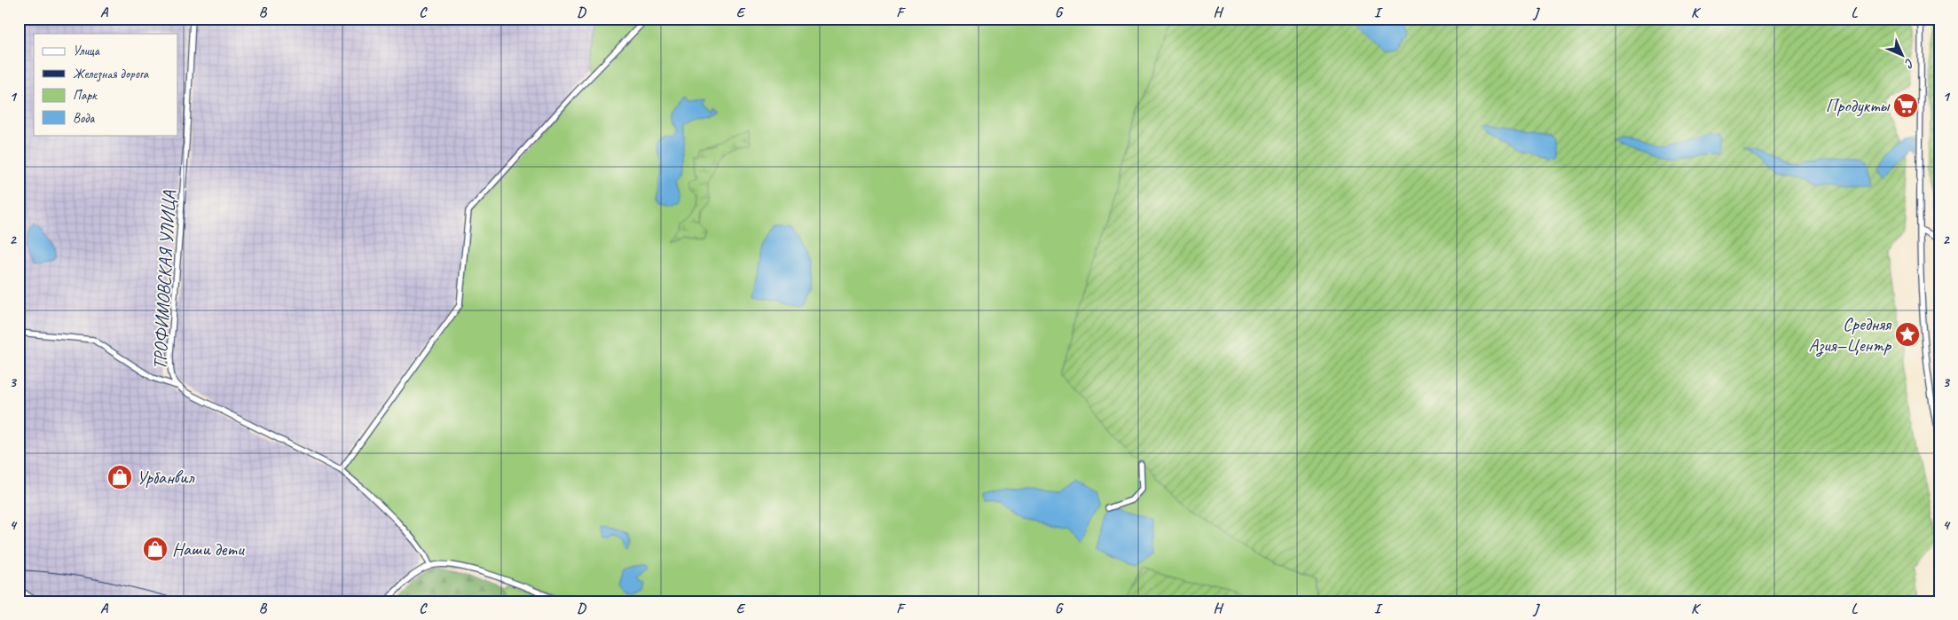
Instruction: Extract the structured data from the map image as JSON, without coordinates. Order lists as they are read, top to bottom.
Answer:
{
  "streets": {
    "street": ["ТРОФИМОВСКАЯ УЛИЦА"]
  },
  "places": {
    "supermarket": ["Продукты"],
    "place": ["Средняя Азия—Центр"],
    "shop": ["Урбанвил", "Наши дети"]
  },
  "legend": [
    "Улица",
    "Железная дорога",
    "Парк",
    "Вода"
  ],
  "north": "bottom right",
  "grid": {
    "columns": [
      "A",
      "B",
      "C",
      "D",
      "E",
      "F",
      "G",
      "H",
      "I",
      "J",
      "K",
      "L"
    ],
    "rows": [
      "1",
      "2",
      "3",
      "4"
    ]
  }
}
